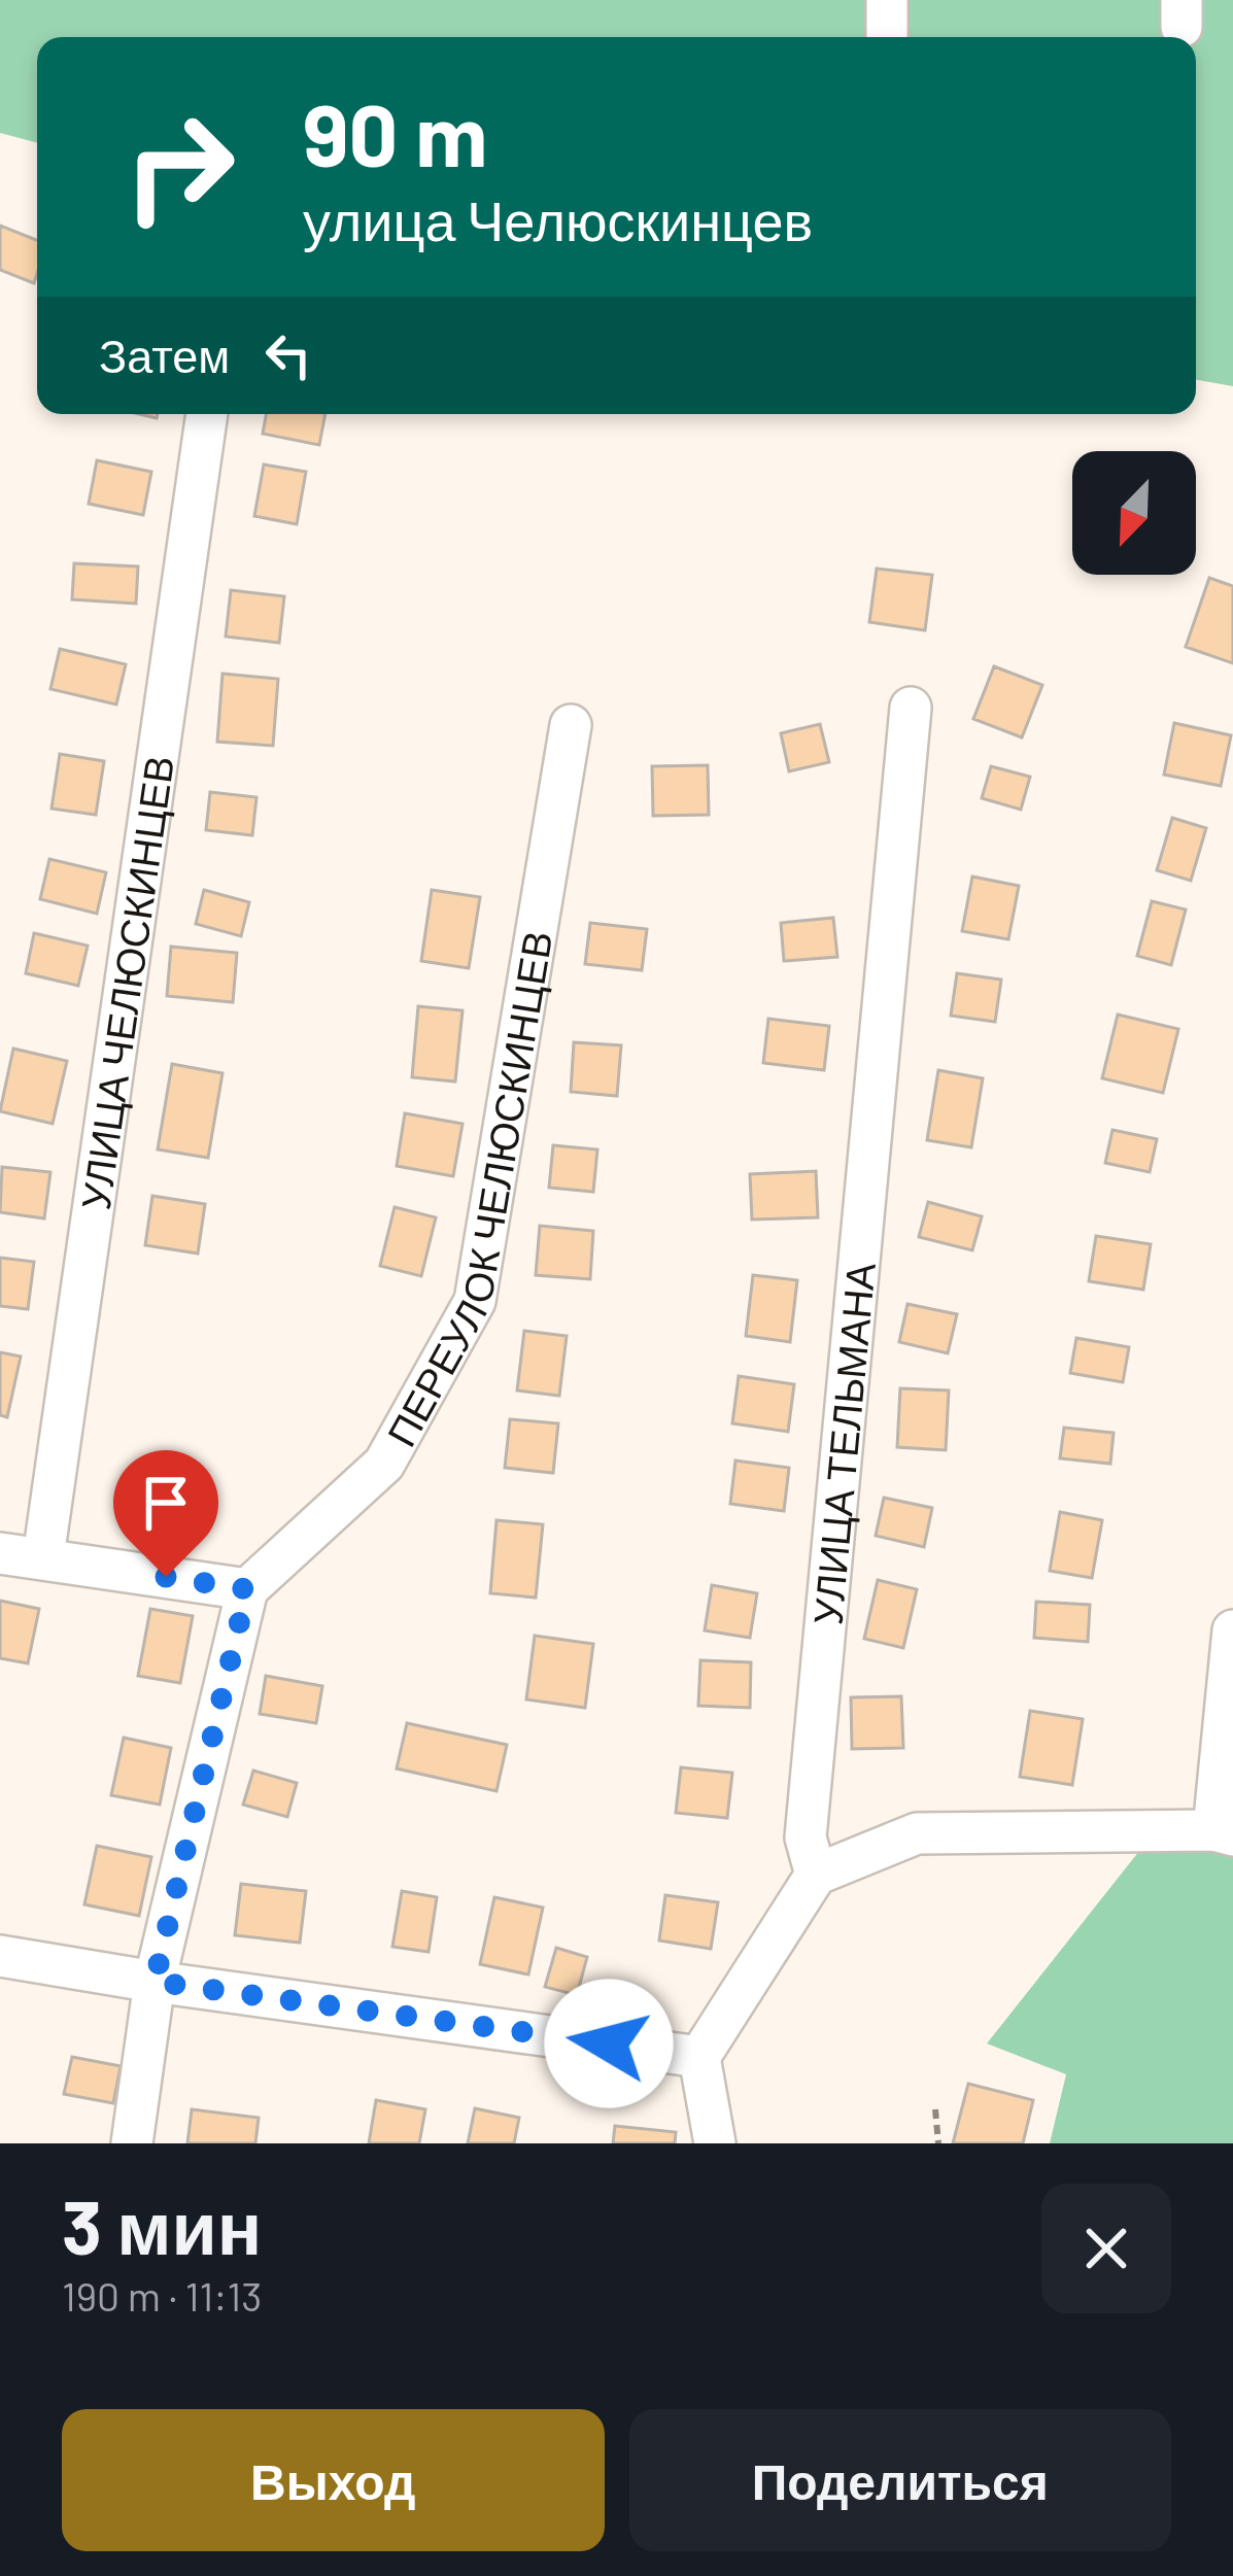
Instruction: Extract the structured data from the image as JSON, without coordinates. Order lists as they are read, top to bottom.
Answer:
{
  "streets": {
    "street": ["УЛИЦА ЧЕЛЮСКИНЦЕВ", "ПЕРЕУЛОК ЧЕЛЮСКИНЦЕВ", "УЛИЦА ТЕЛЬМАНА"]
  },
  "north": "bottom left",
  "page": {
    "turn": ["90 m", "улица Челюскинцев"],
    "then": "Затем",
    "heading": ["3 мин", "190 m · 11:13"],
    "buttons": ["Выход", "Поделиться"]
  }
}
